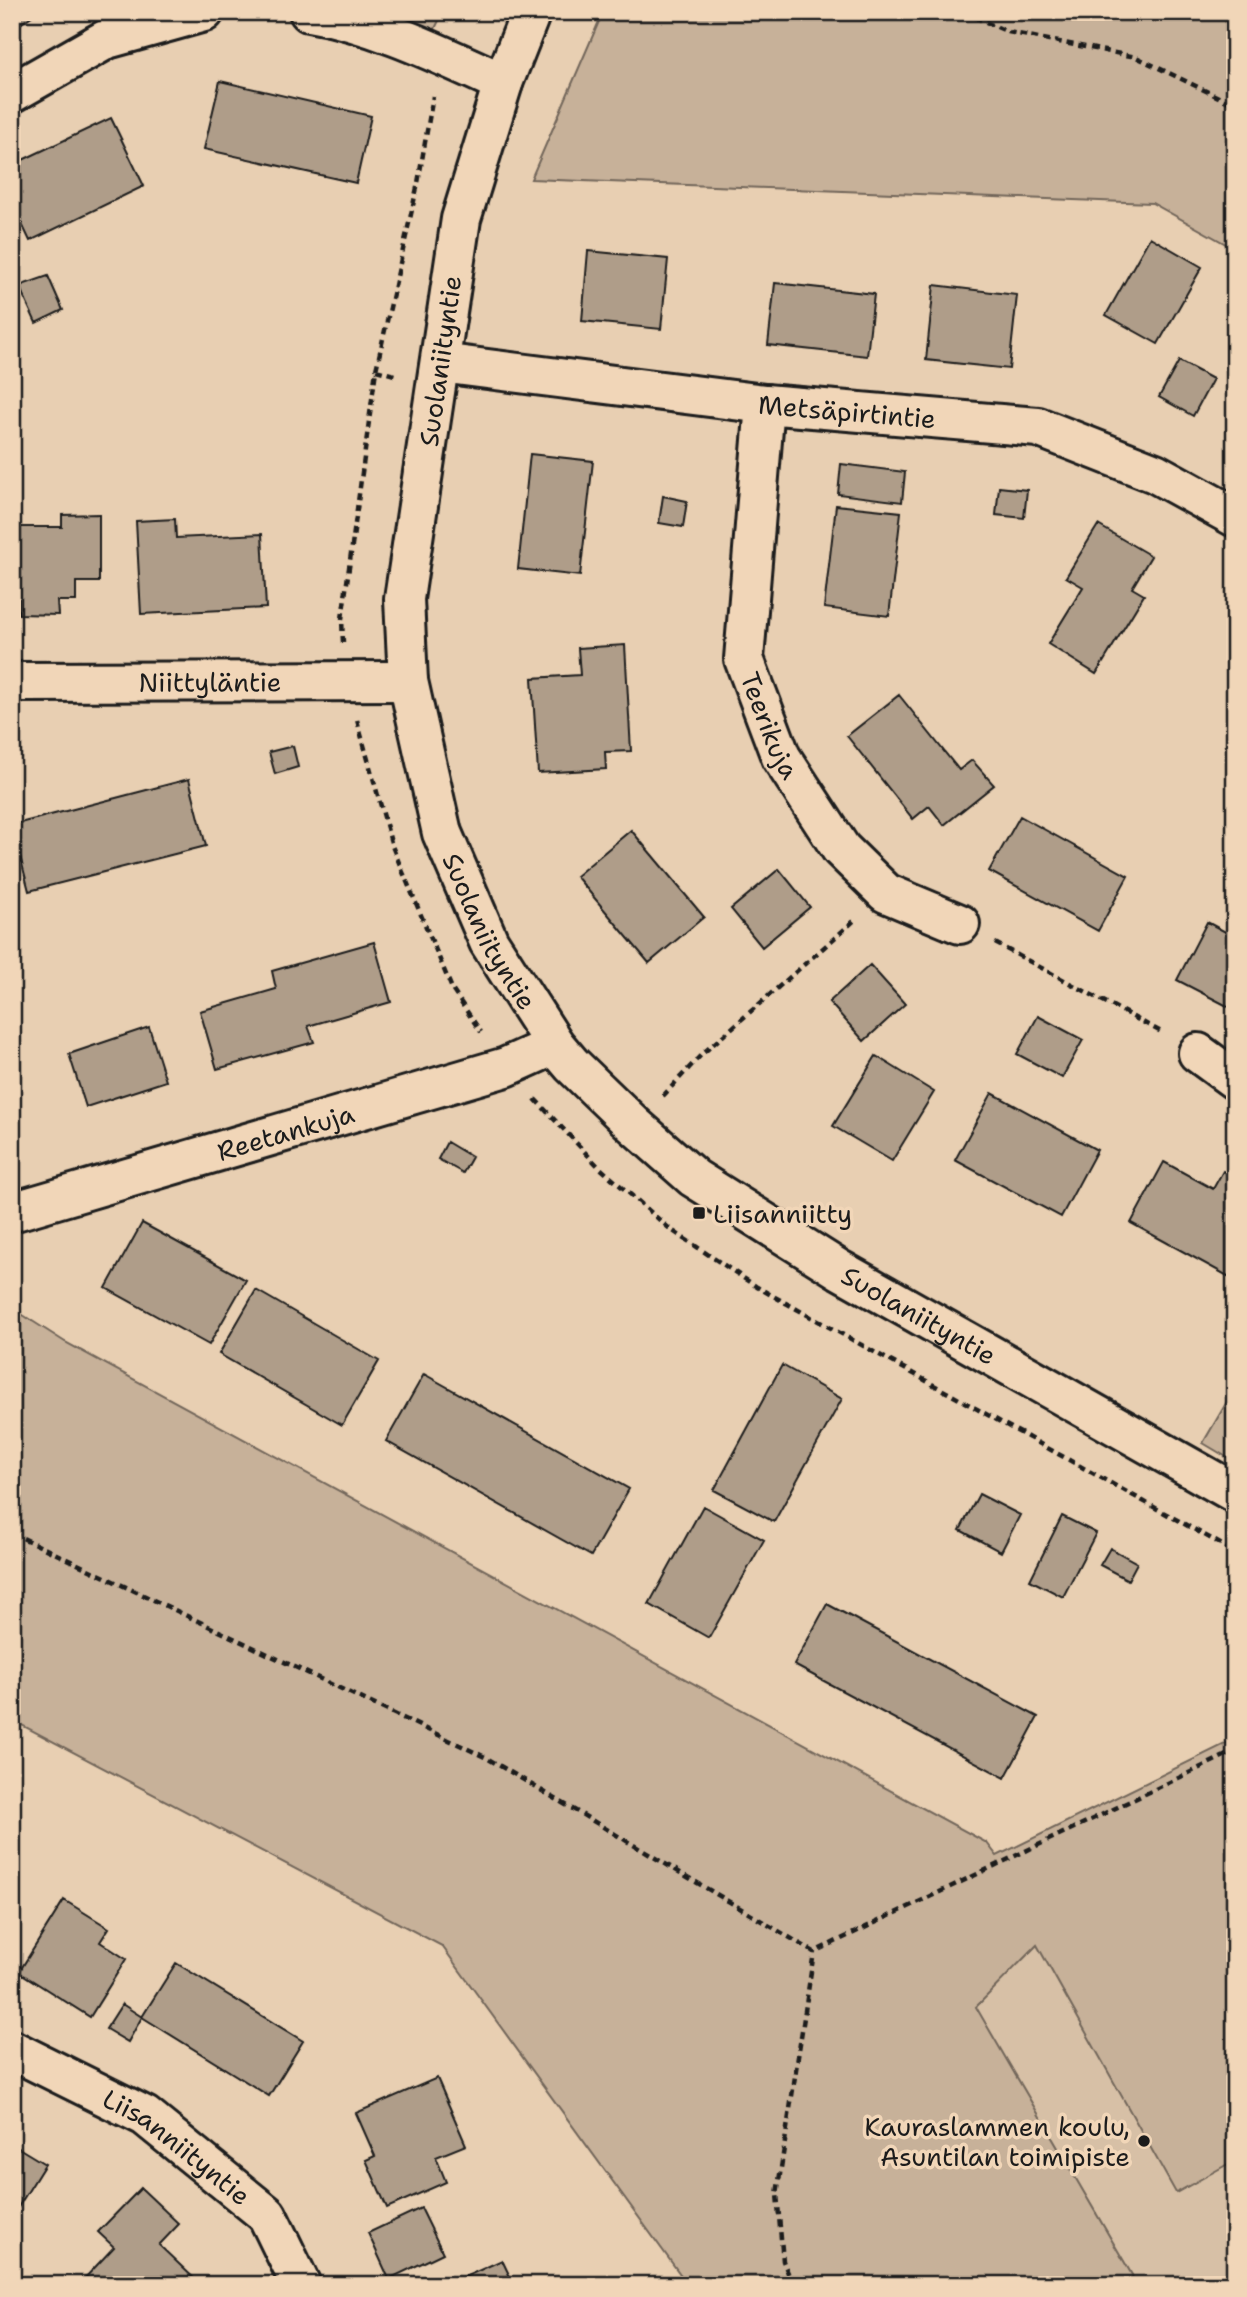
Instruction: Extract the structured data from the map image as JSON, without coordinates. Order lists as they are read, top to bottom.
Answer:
{
  "streets": {
    "street": [
      "Suolaniityntie",
      "Metsäpirtintie",
      "Niittyläntie",
      "Teerikuja",
      "Reetankuja",
      "Liisanniityntie"
    ]
  },
  "crossings": [
    ["Suolaniityntie", "Metsäpirtintie"],
    ["Suolaniityntie", "Niittyläntie"],
    ["Suolaniityntie", "Reetankuja"],
    ["Metsäpirtintie", "Teerikuja"]
  ],
  "places": {
    "transit": ["Liisanniitty"],
    "other": ["Kauraslammen koulu, Asuntilan toimipiste"]
  }
}
